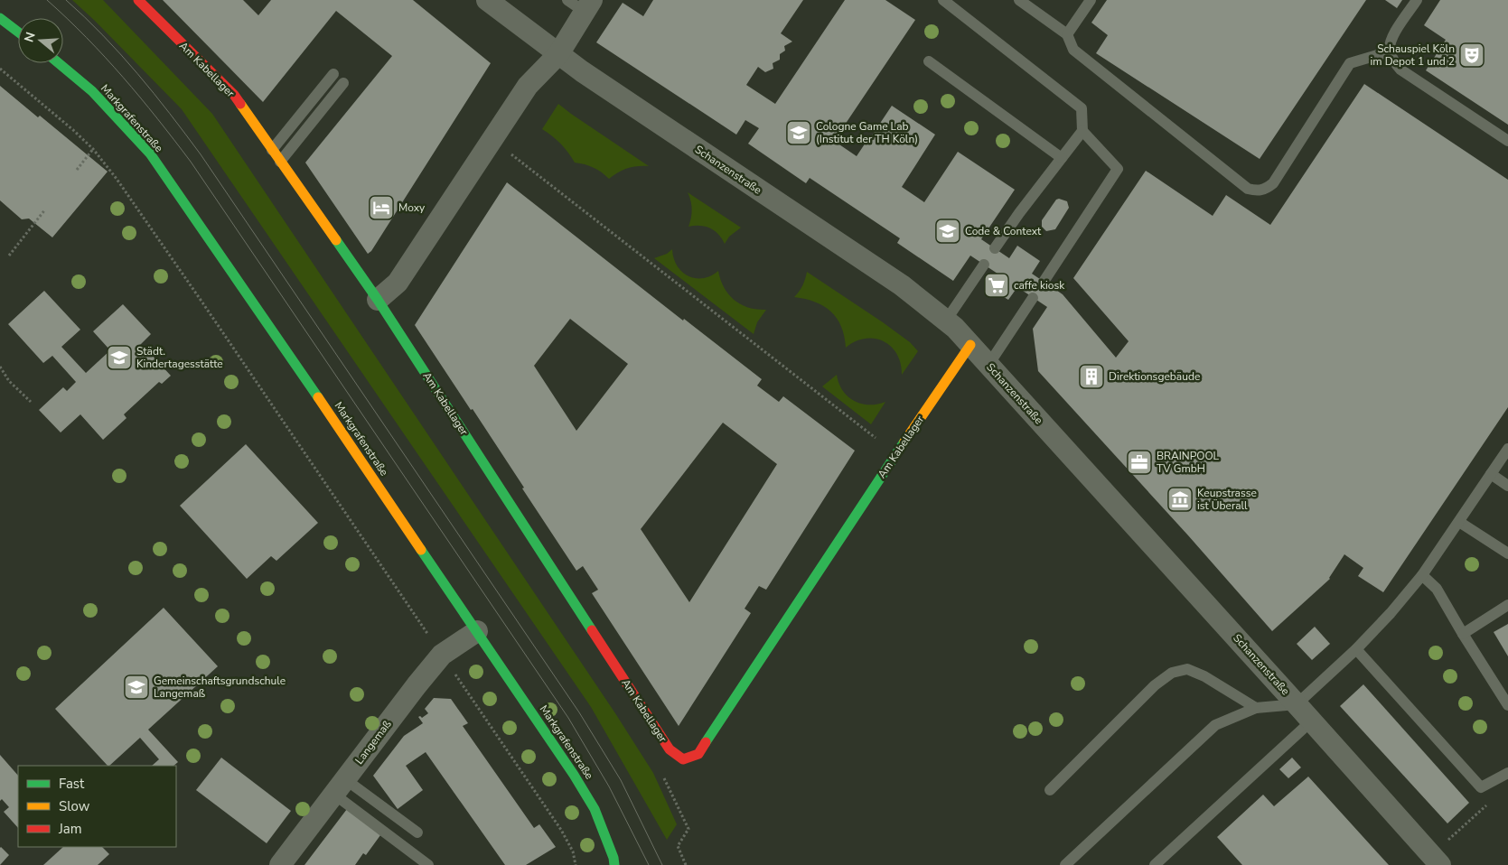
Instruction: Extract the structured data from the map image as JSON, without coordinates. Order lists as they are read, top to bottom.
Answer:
{
  "streets": {
    "street": [
      "Am Kabellager",
      "Markgrafenstraße",
      "Schanzenstraße",
      "Langemaß"
    ]
  },
  "crossings": [
    ["Am Kabellager", "Schanzenstraße"],
    ["Markgrafenstraße", "Langemaß"]
  ],
  "places": {
    "theatre": ["Schauspiel Köln im Depot 1 und 2"],
    "school or university": [
      "Cologne Game Lab (Institut der TH Köln)",
      "Code & Context",
      "Städt. Kindertagesstätte",
      "Gemeinschaftsgrundschule Langemaß"
    ],
    "hotel": ["Moxy"],
    "supermarket": ["caffe kiosk"],
    "building": ["Direktionsgebäude"],
    "office": ["BRAINPOOL TV GmbH"],
    "museum": ["Keupstrasse ist Überall"]
  },
  "legend": ["Fast", "Slow", "Jam"],
  "north": "left"
}
